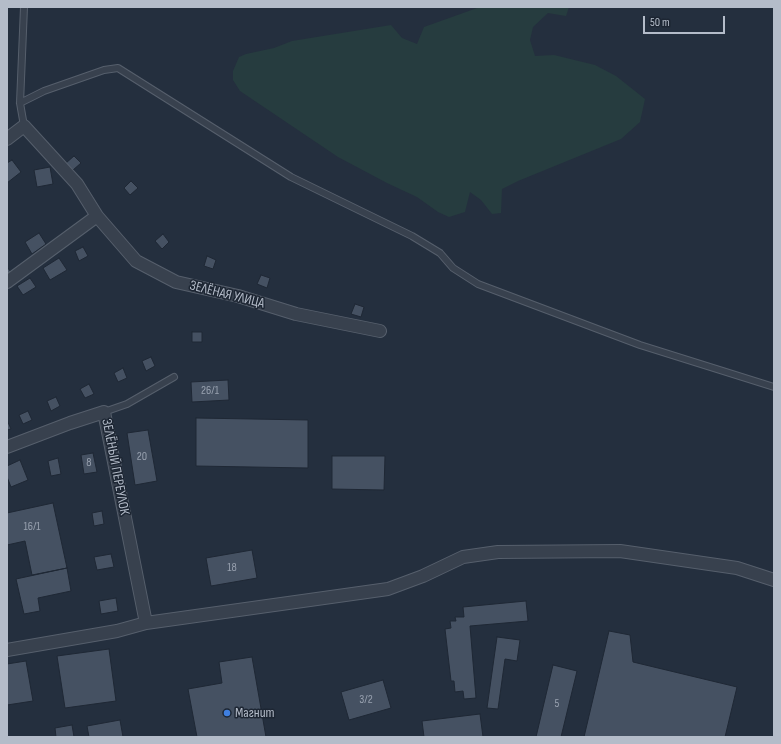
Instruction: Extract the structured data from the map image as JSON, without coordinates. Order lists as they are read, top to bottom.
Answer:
{
  "streets": {
    "street": ["ЗЕЛЁНАЯ УЛИЦА", "ЗЕЛЁНЫЙ ПЕРЕУЛОК"]
  },
  "places": ["Магнит"],
  "house_numbers": [
    "26/1",
    "20",
    "8",
    "16/1",
    "18",
    "3/2",
    "5"
  ],
  "scale_bar": "50 m"
}
